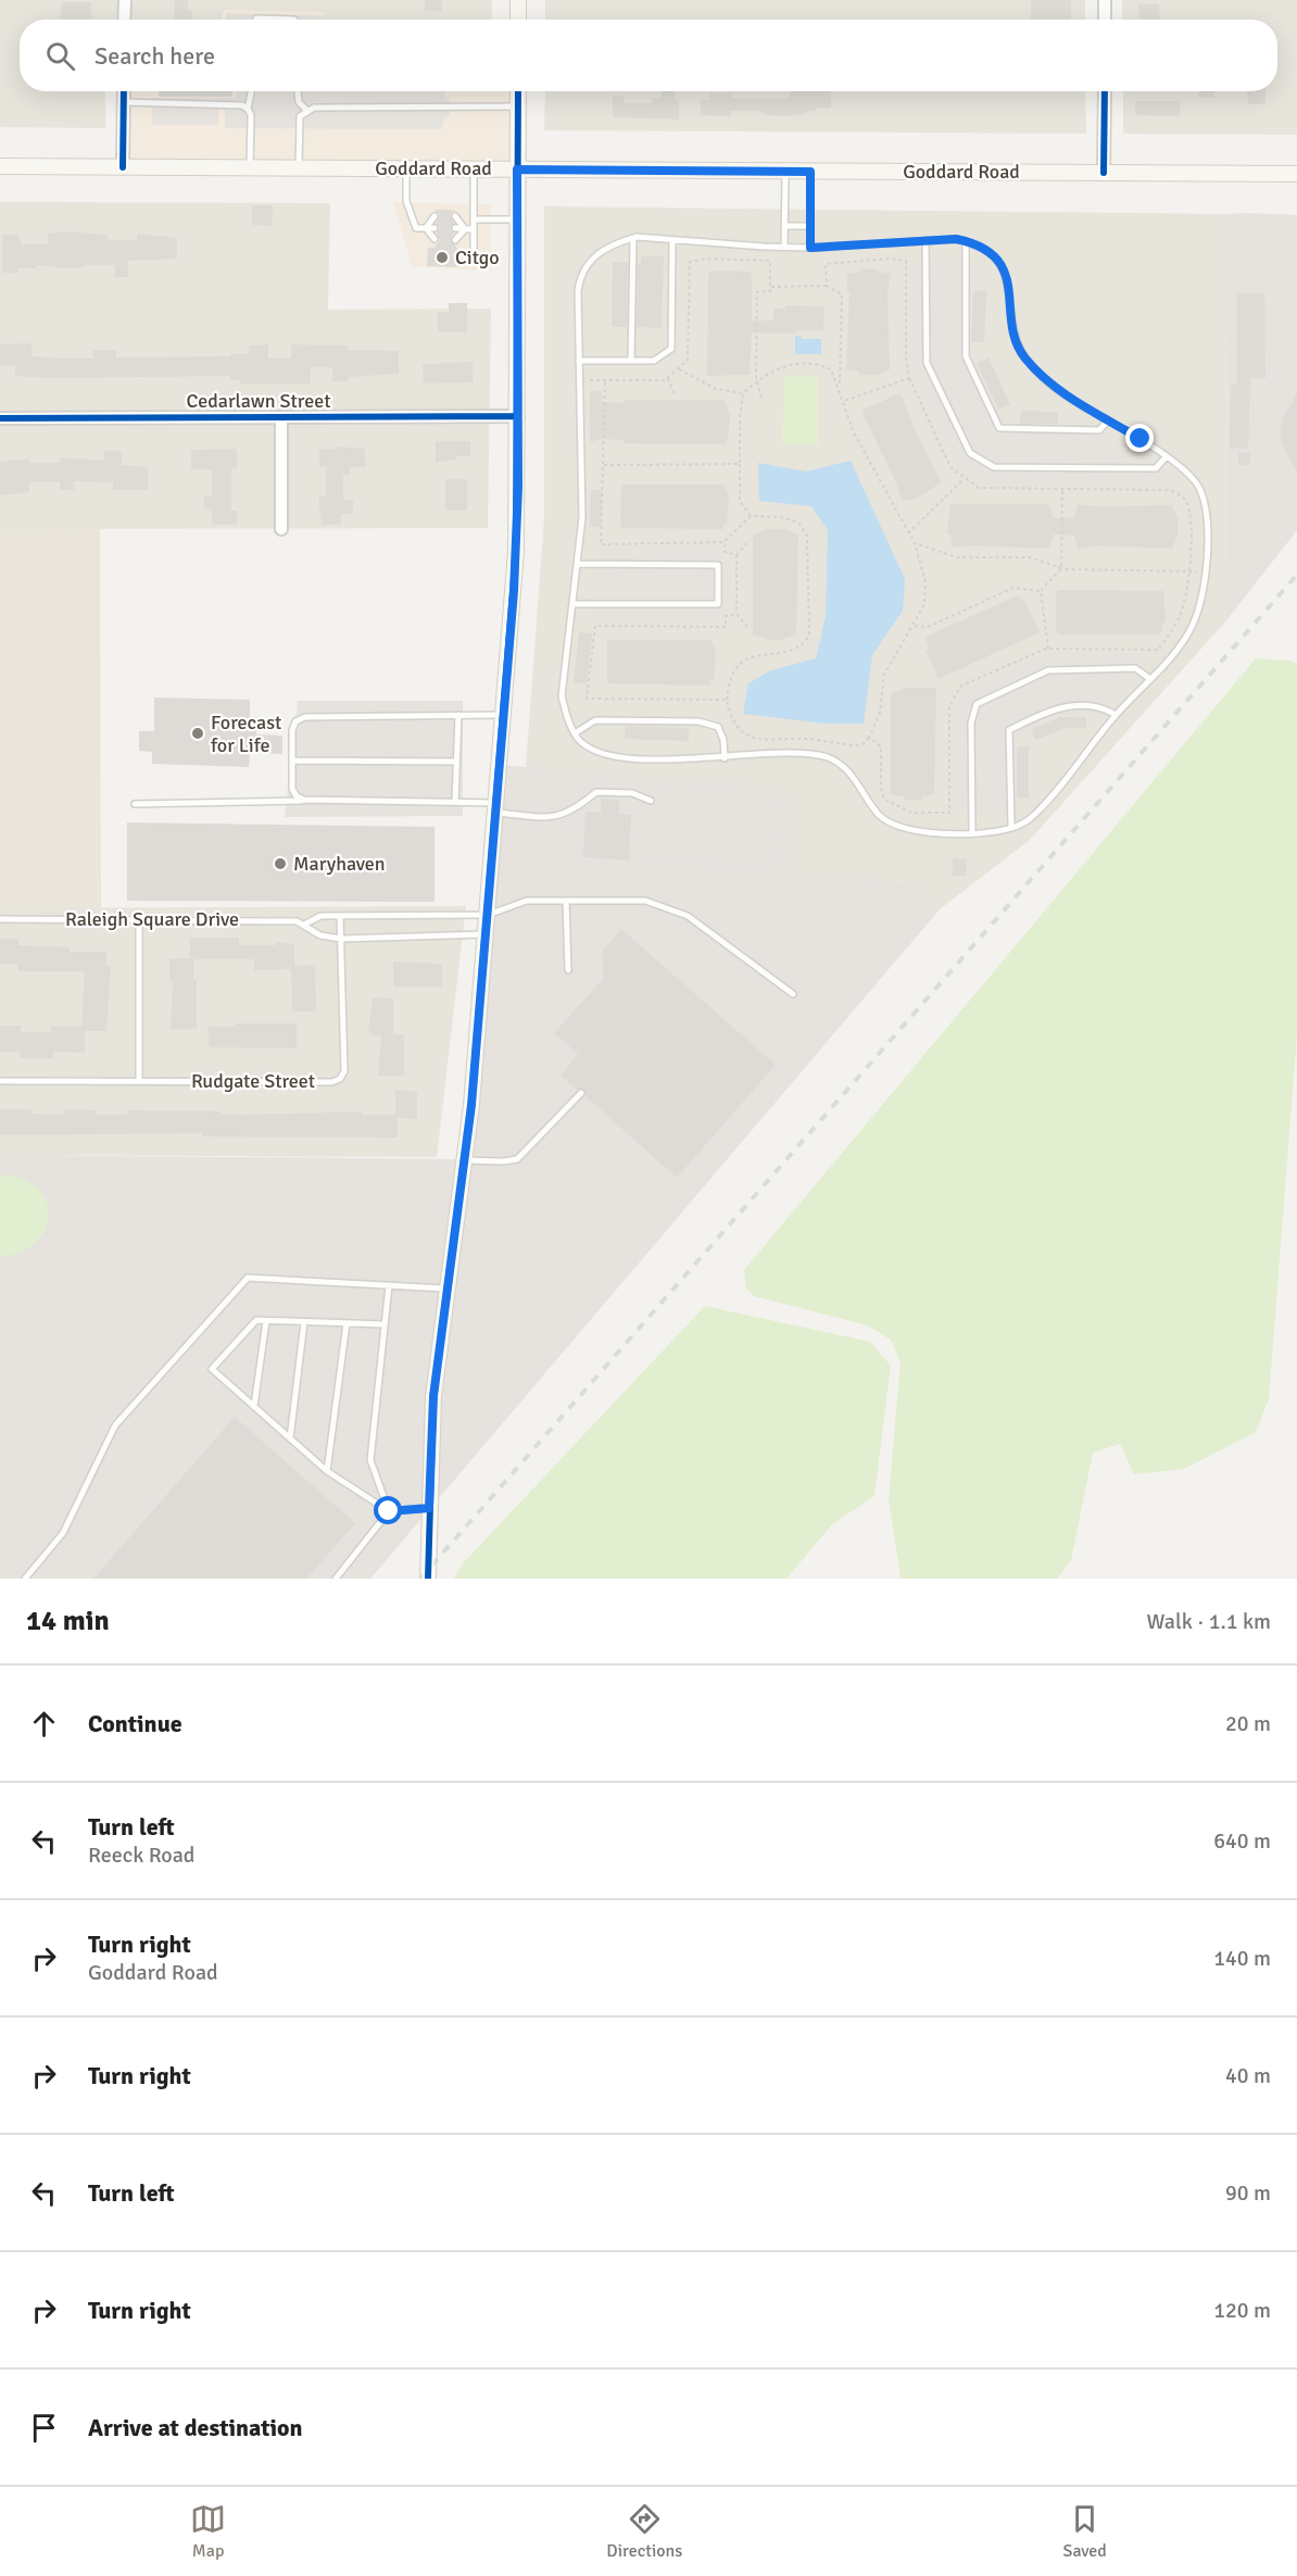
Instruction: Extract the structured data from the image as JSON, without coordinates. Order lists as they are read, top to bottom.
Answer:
{
  "streets": {
    "street": ["Goddard Road", "Cedarlawn Street"],
    "lane": ["Raleigh Square Drive", "Rudgate Street"]
  },
  "crossings": [
    ["Raleigh Square Drive", "Rudgate Street"]
  ],
  "places": ["Citgo", "Forecast for Life", "Maryhaven"],
  "page": {
    "search": "Search here",
    "heading": ["14 min", "Walk · 1.1 km"],
    "list": [
      ["Continue", "20 m"],
      ["Turn left", "Reeck Road", "640 m"],
      ["Turn right", "Goddard Road", "140 m"],
      ["Turn right", "40 m"],
      ["Turn left", "90 m"],
      ["Turn right", "120 m"],
      "Arrive at destination"
    ],
    "nav": ["Map", "Directions", "Saved"]
  }
}
